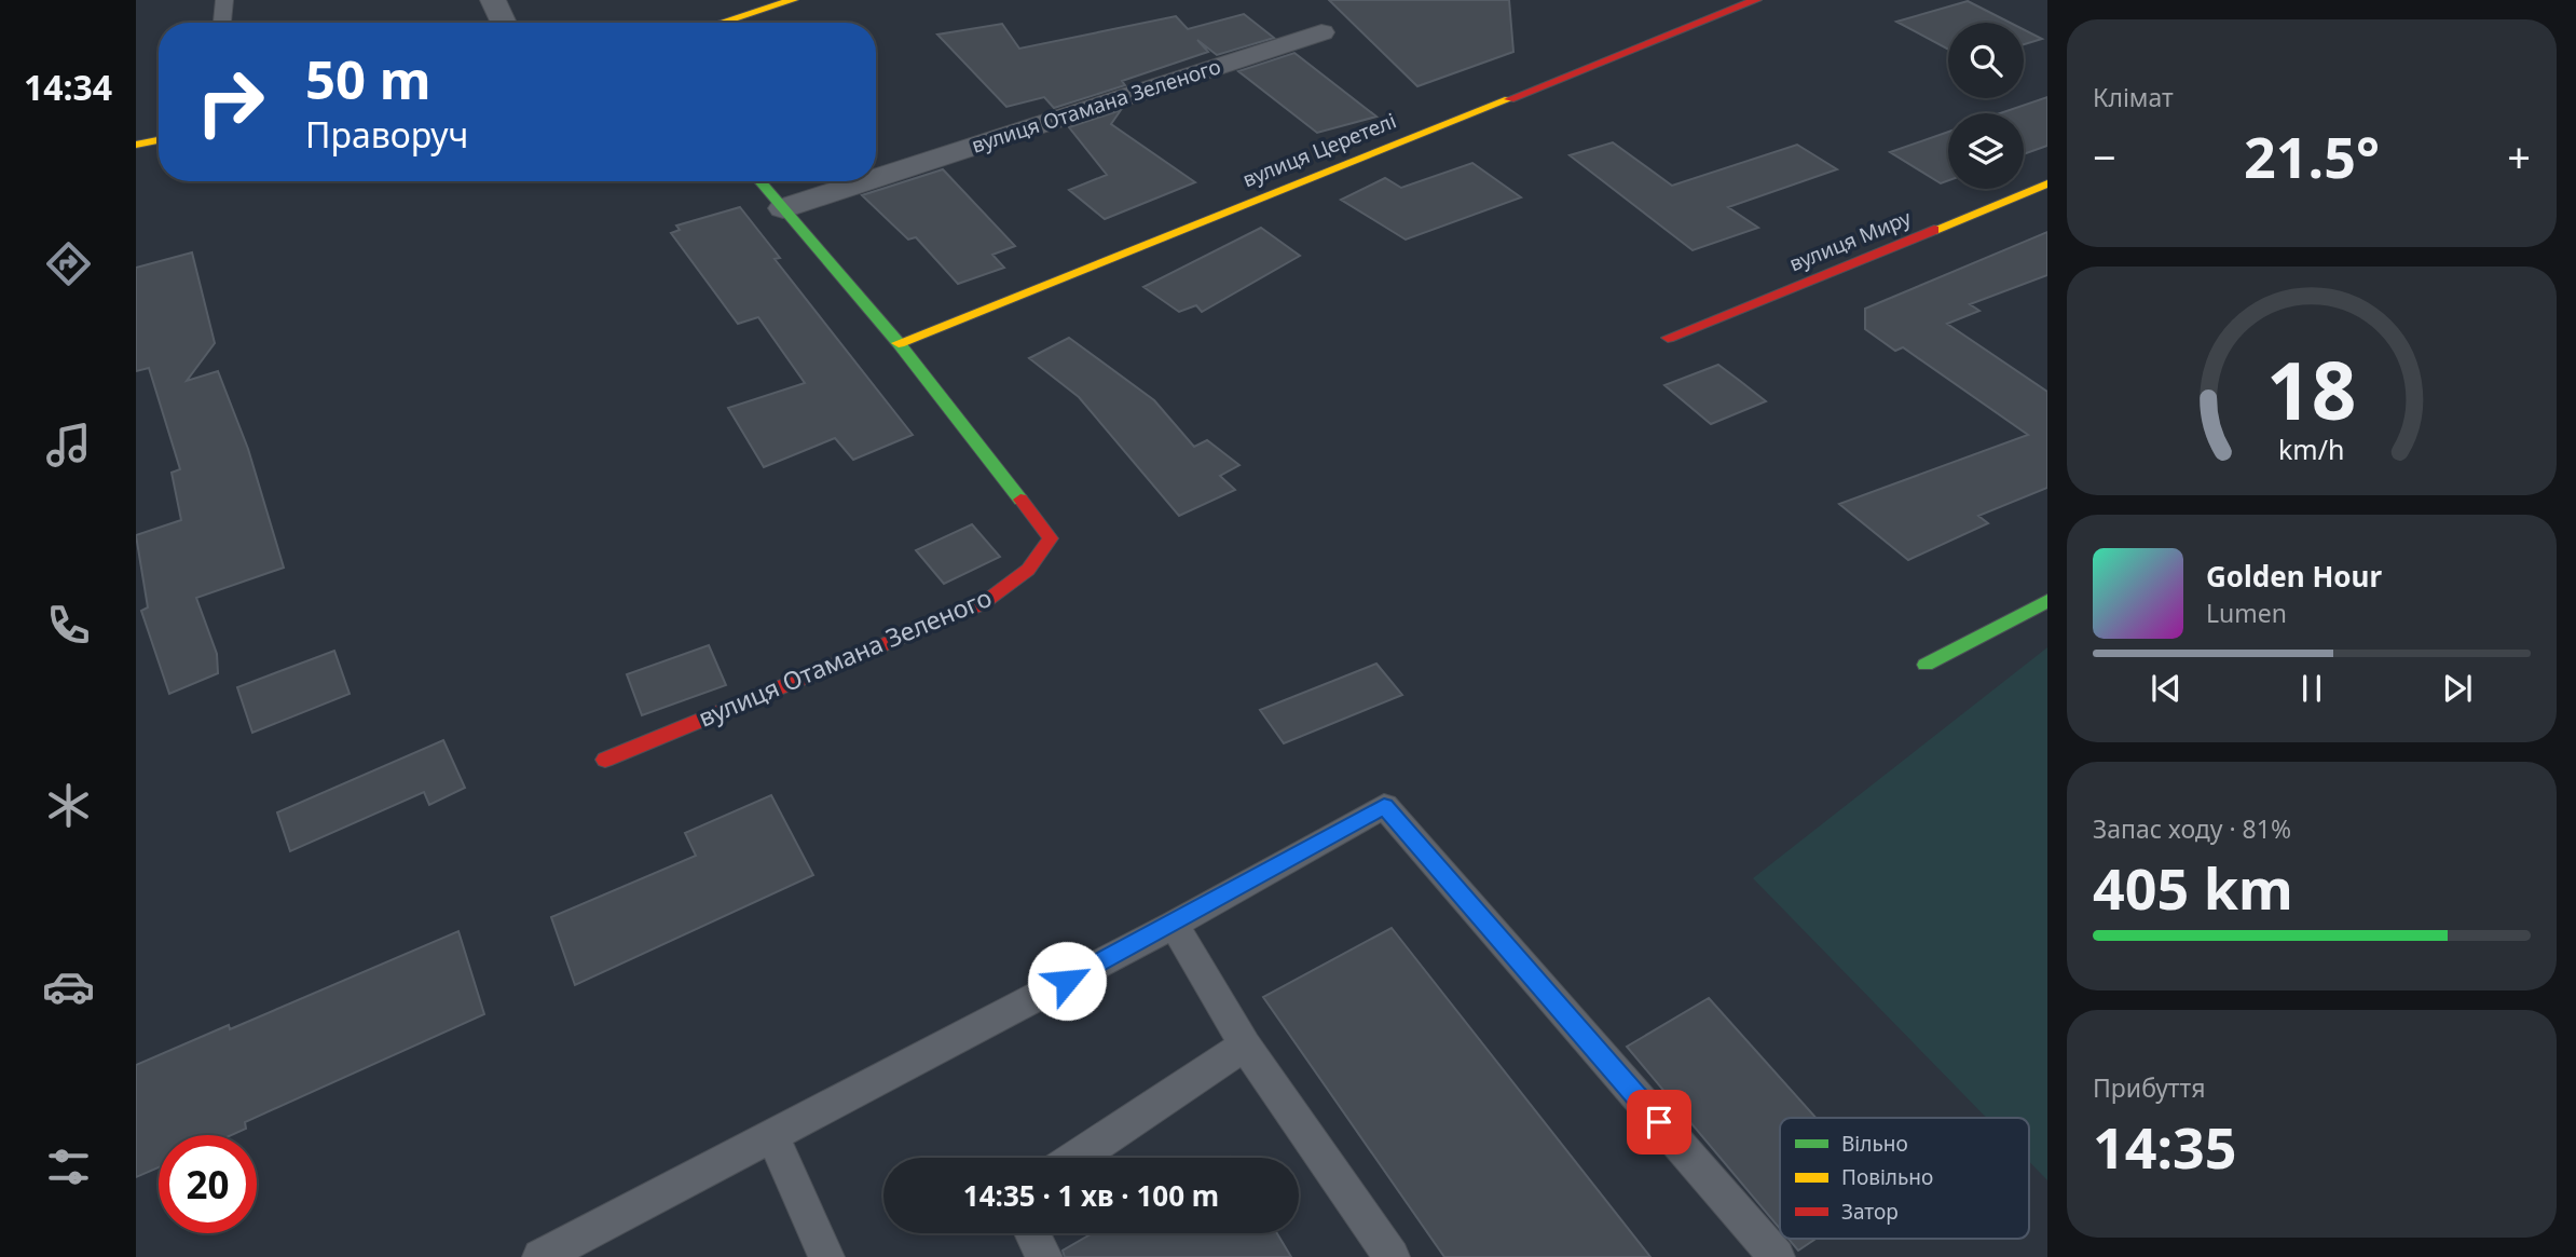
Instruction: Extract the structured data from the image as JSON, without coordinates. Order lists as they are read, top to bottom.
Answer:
{
  "streets": {
    "street": ["вулиця Отамана Зеленого", "вулиця Церетелі", "вулиця Миру"]
  },
  "crossings": [
    ["вулиця Отамана Зеленого", "вулиця Церетелі"]
  ],
  "legend": ["Вільно", "Повільно", "Затор"],
  "page": {
    "tabs": "14:34",
    "tile": [
      "Клімат",
      ["Запас ходу · 81%", "405 km"],
      ["Прибуття", "14:35"]
    ],
    "turn": ["50 m", "Праворуч"],
    "heat": ["−", "21.5°", "+"],
    "song": ["Golden Hour", "Lumen"],
    "limit": "20",
    "trip": "14:35 · 1 хв · 100 m",
    "gauge": ["18", "km/h"]
  }
}
